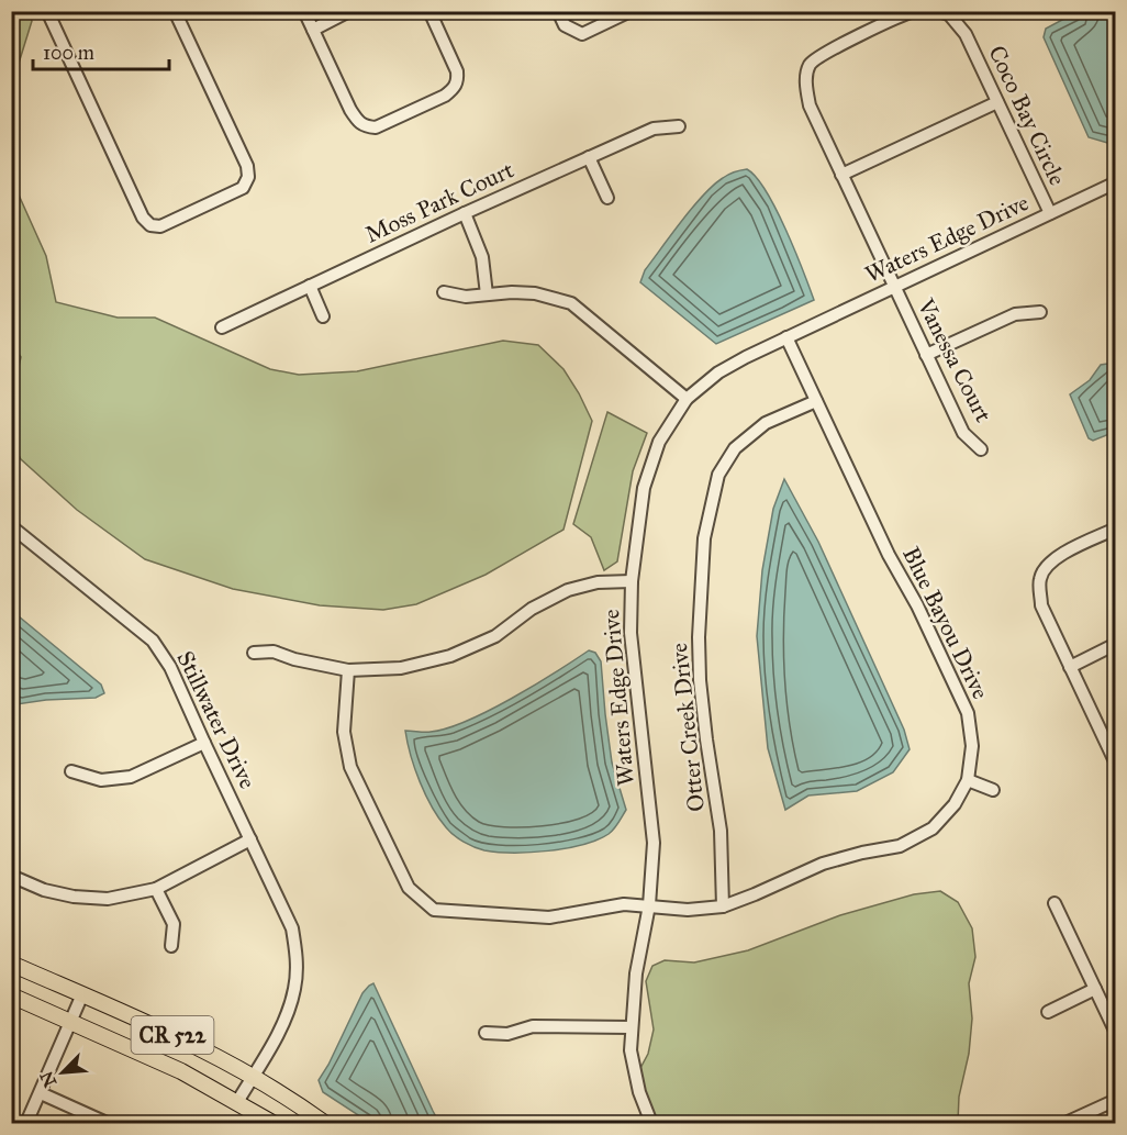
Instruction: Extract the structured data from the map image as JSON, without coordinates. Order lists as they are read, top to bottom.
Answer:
{
  "streets": {
    "main road": ["CR 522"],
    "street": [
      "Coco Bay Circle",
      "Moss Park Court",
      "Waters Edge Drive",
      "Vanessa Court",
      "Blue Bayou Drive",
      "Stillwater Drive",
      "Otter Creek Drive"
    ]
  },
  "crossings": [
    ["Coco Bay Circle", "Waters Edge Drive"],
    ["Waters Edge Drive", "Vanessa Court"],
    ["Waters Edge Drive", "Blue Bayou Drive"],
    ["Blue Bayou Drive", "Otter Creek Drive"],
    ["Stillwater Drive", "CR 522"]
  ],
  "scale_bar": "100 m",
  "north": "bottom left"
}
